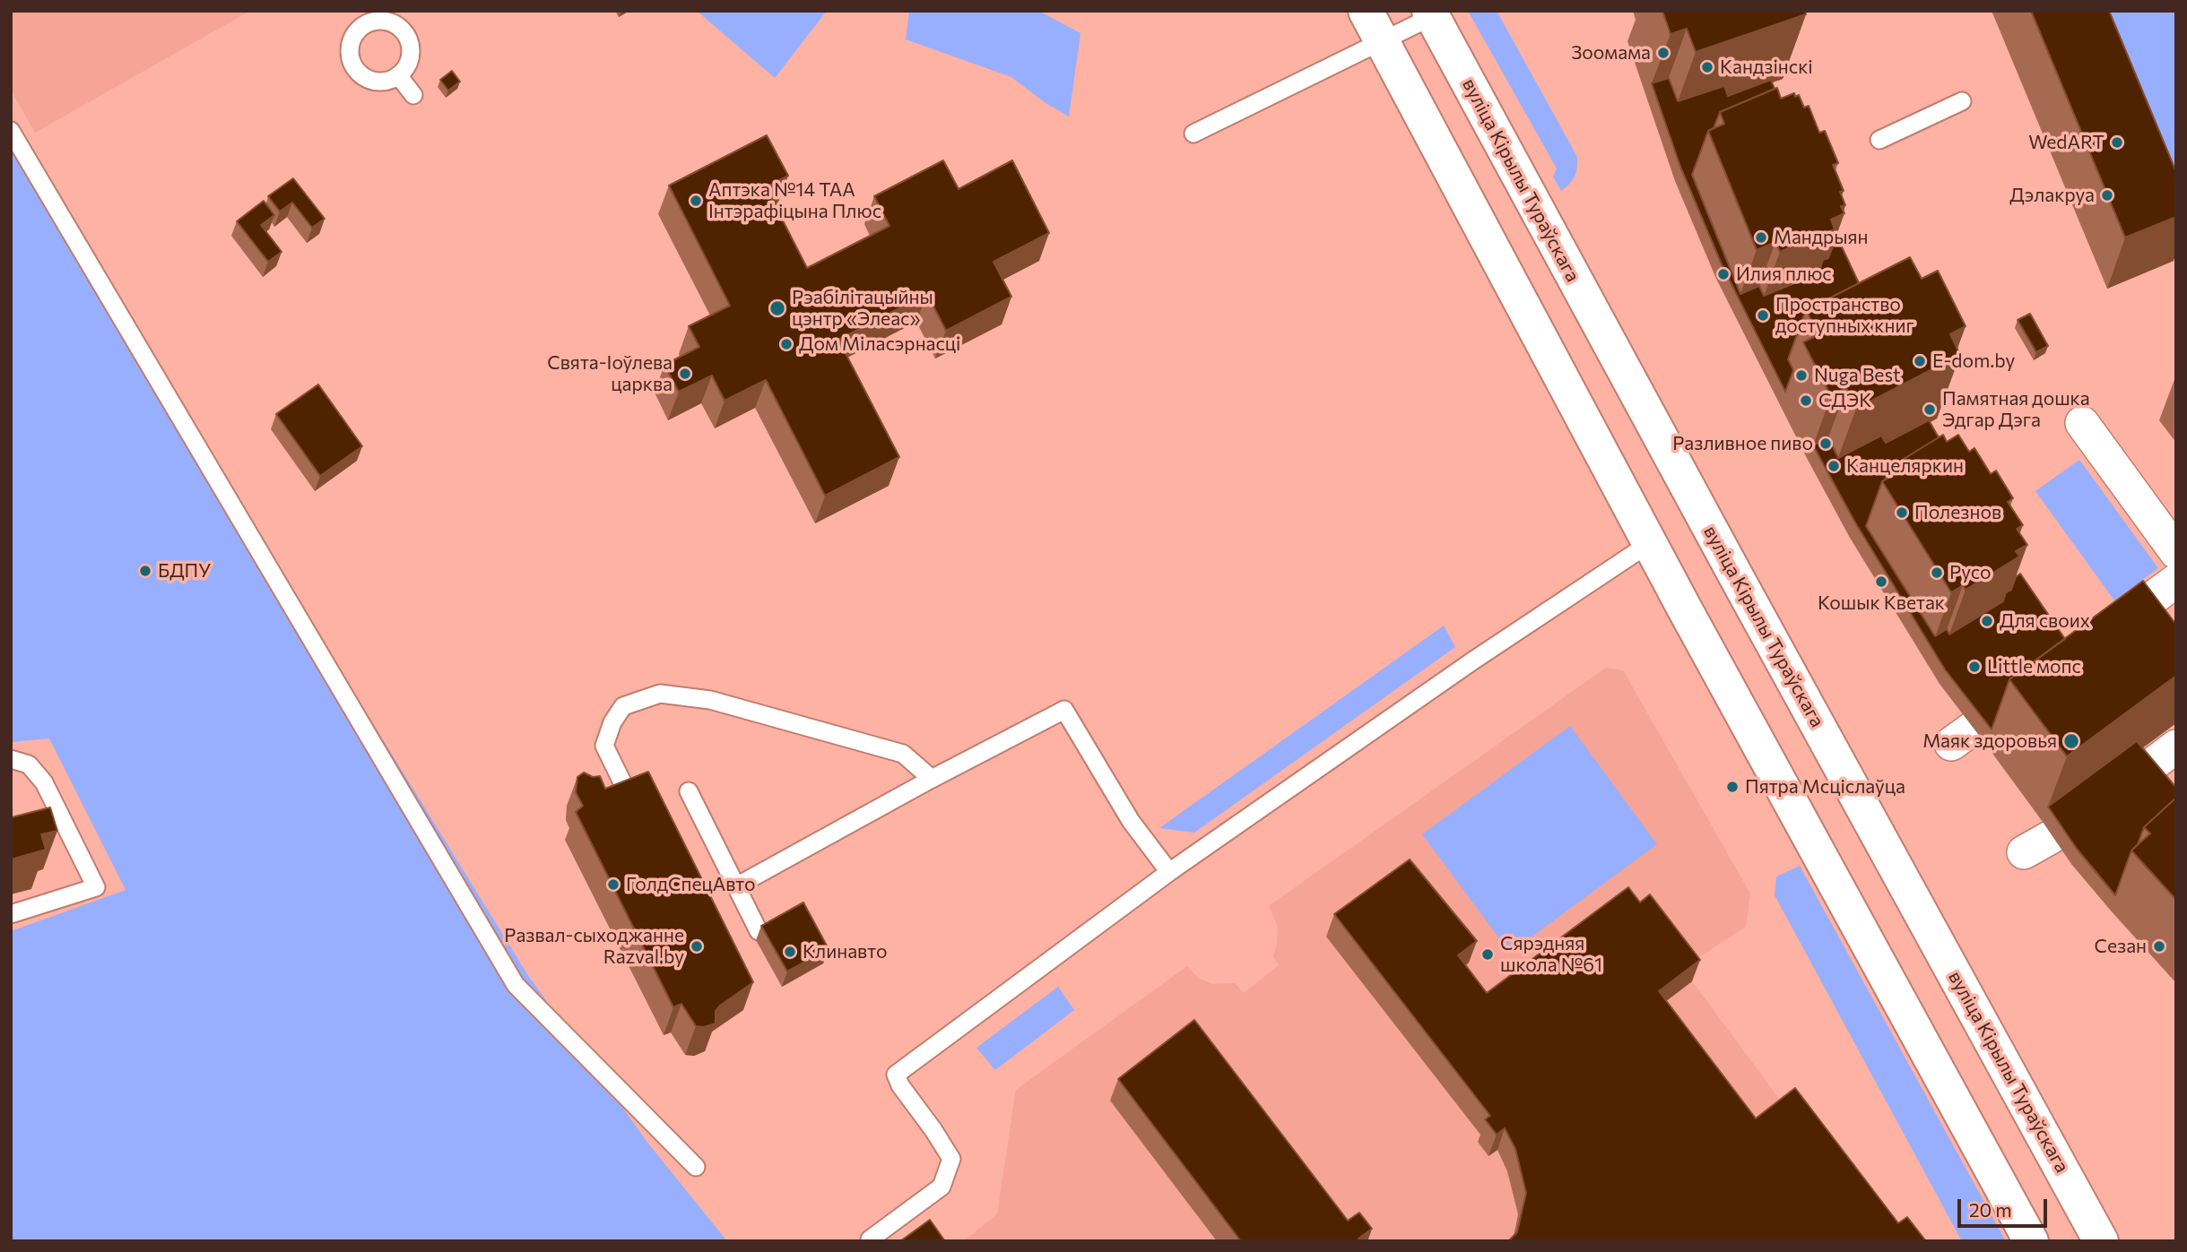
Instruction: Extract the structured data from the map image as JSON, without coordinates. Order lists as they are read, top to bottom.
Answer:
{
  "streets": {
    "main road": ["вуліца Кірылы Тураўскага"]
  },
  "places": [
    "Зоомама",
    "Кандзінскі",
    "WedART",
    "Дэлакруа",
    "Аптэка №14 ТАА Інтэрафіцына Плюс",
    "Мандрыян",
    "Илия плюс",
    "Рэабілітацыйны цэнтр «Элеас»",
    "Пространство доступных книг",
    "Дом Міласэрнасці",
    "E-dom.by",
    "Свята-Іоўлева царква",
    "Nuga Best",
    "СДЭК",
    "Памятная дошка Эдгар Дэга",
    "Разливное пиво",
    "Канцеляркин",
    "Полезнов",
    "БДПУ",
    "Русо",
    "Кошык Кветак",
    "Для своих",
    "Little мопс",
    "Маяк здоровья",
    "Пятра Мсціслаўца",
    "ГолдСпецАвто",
    "Развал-сыходжанне Razval.by",
    "Сезан",
    "Клинавто",
    "Сярэдняя школа №61"
  ],
  "scale_bar": "20 m"
}
